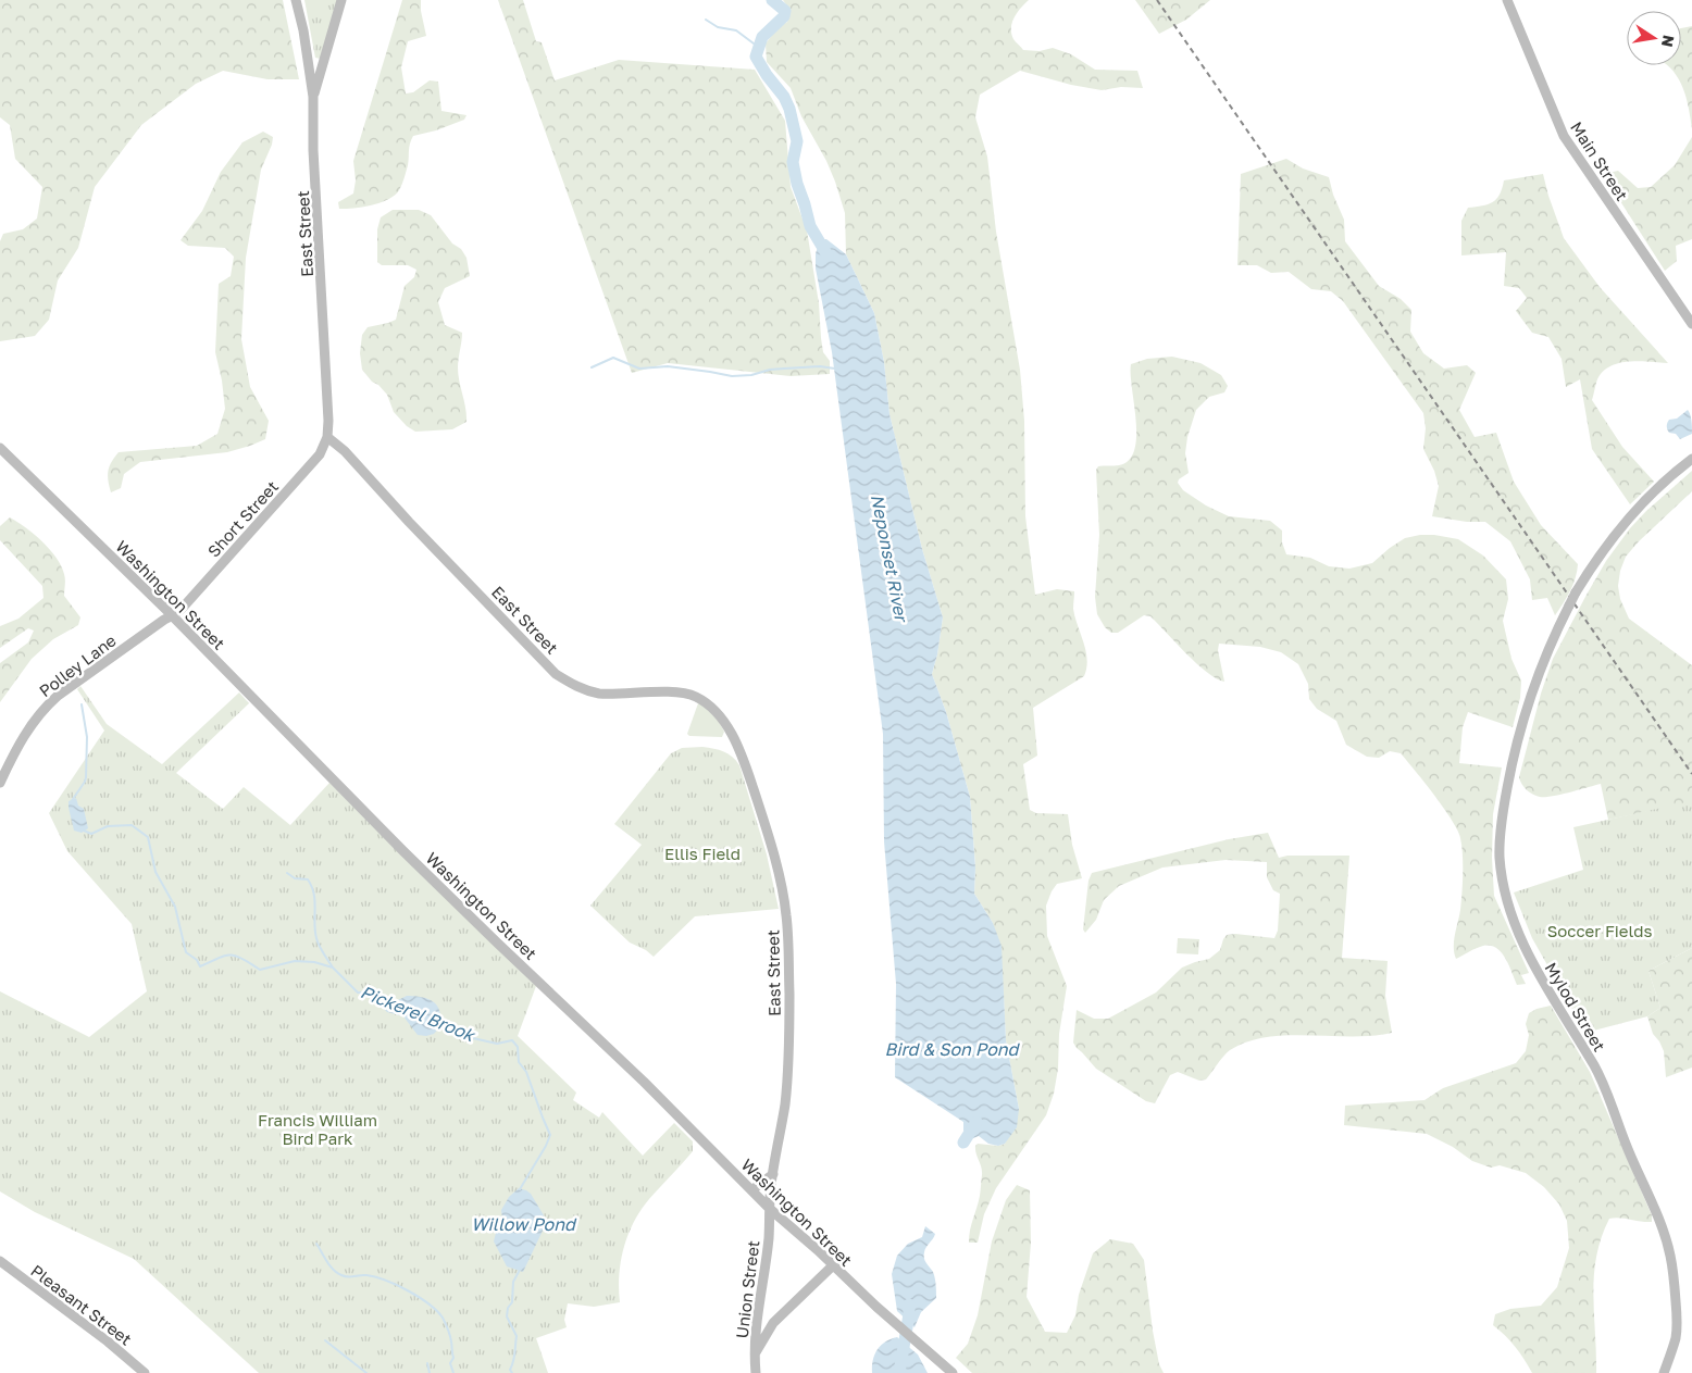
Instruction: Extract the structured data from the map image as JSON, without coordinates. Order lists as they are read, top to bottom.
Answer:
{
  "streets": {
    "street": [
      "Main Street",
      "East Street",
      "Short Street",
      "Washington Street",
      "Polley Lane",
      "Mylod Street",
      "Union Street",
      "Pleasant Street"
    ]
  },
  "crossings": [
    ["East Street", "Short Street"],
    ["East Street", "Washington Street"],
    ["East Street", "Union Street"],
    ["Short Street", "Washington Street"],
    ["Short Street", "Polley Lane"],
    ["Washington Street", "Polley Lane"],
    ["Washington Street", "Union Street"]
  ],
  "water": [
    "Neponset River",
    "Pickerel Brook",
    "Bird & Son Pond",
    "Willow Pond"
  ],
  "parks": ["Ellis Field", "Soccer Fields", "Francis William Bird Park"],
  "north": "right"
}
